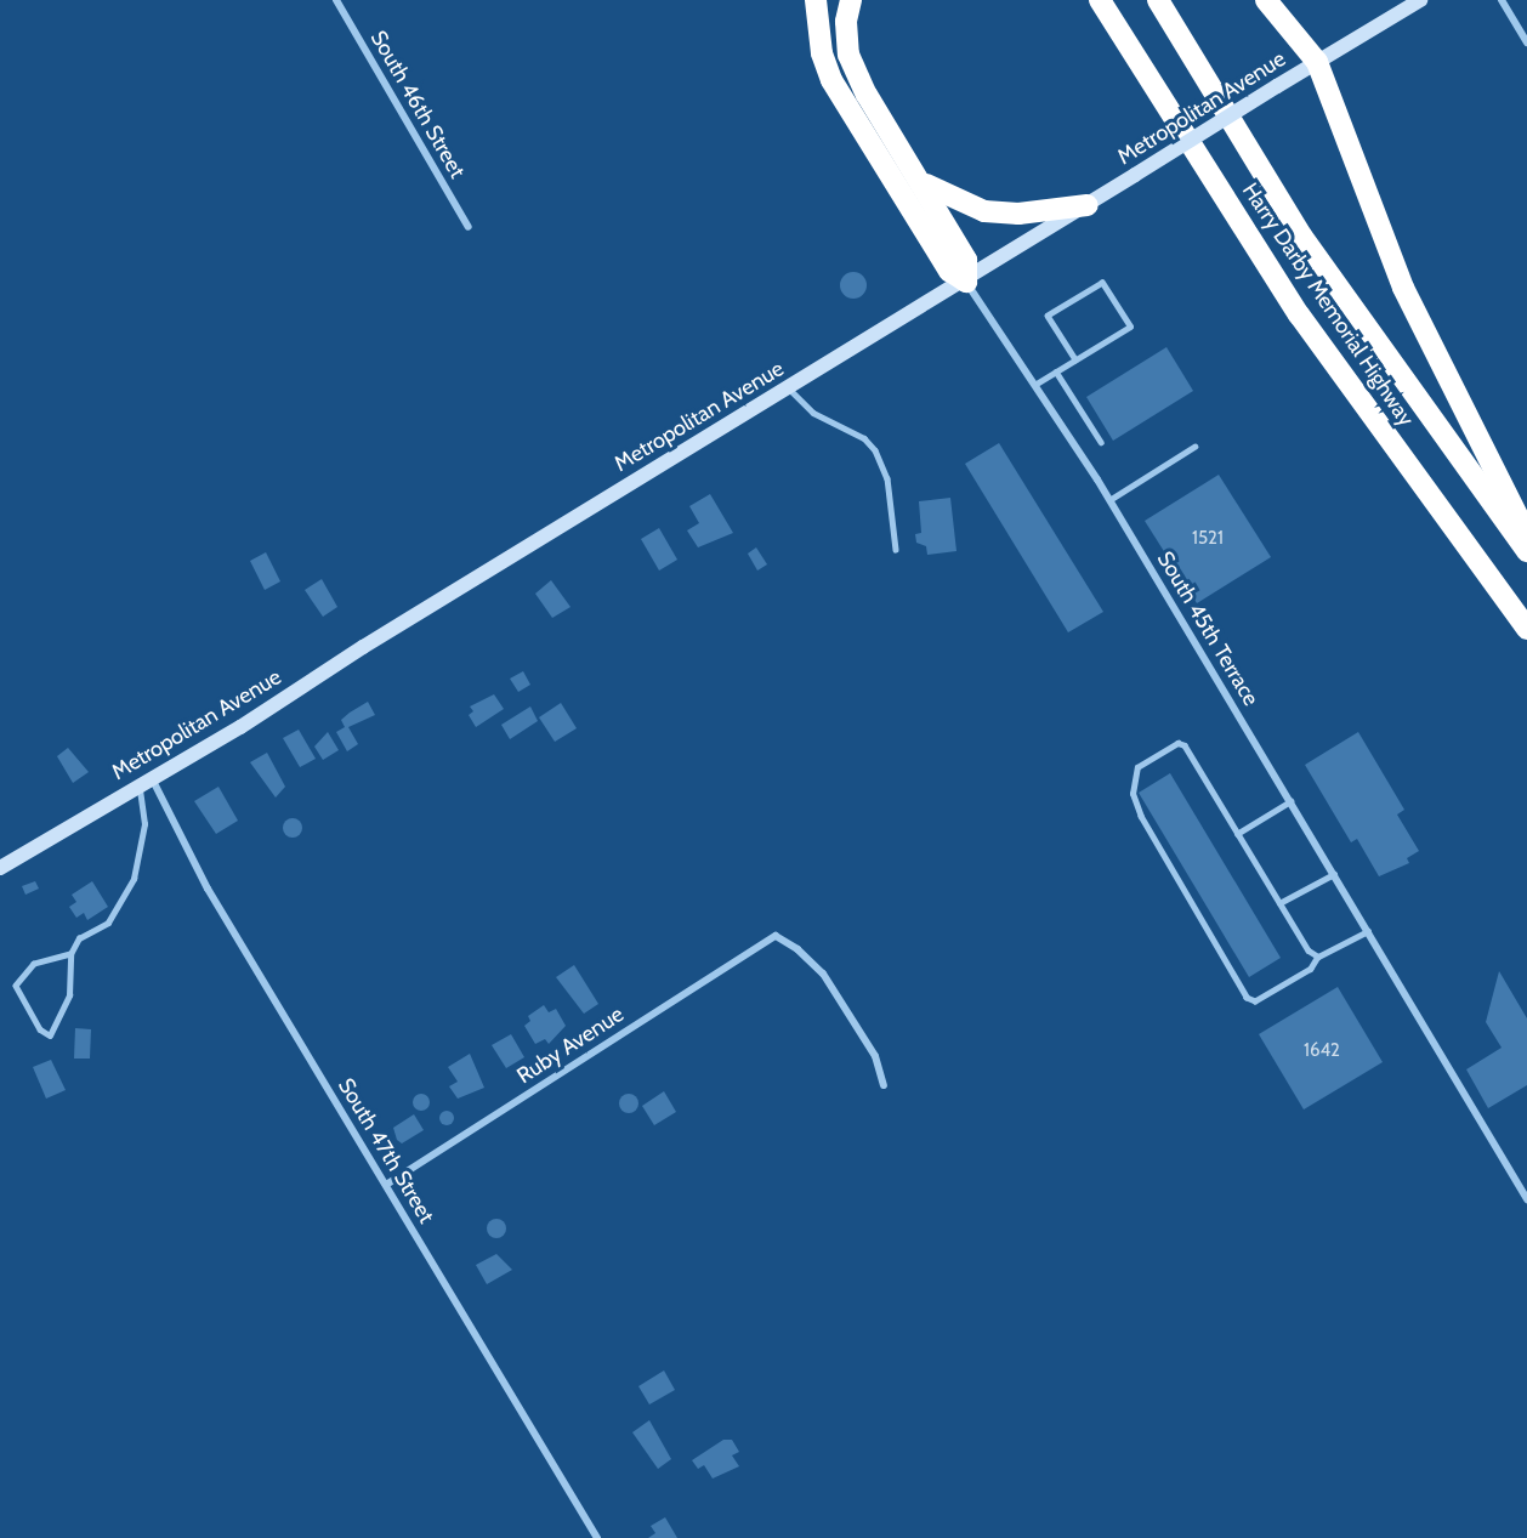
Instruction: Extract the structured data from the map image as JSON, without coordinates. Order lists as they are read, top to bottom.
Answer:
{
  "streets": {
    "highway": ["Harry Darby Memorial Highway"],
    "main road": ["Metropolitan Avenue"],
    "street": [
      "South 46th Street",
      "South 45th Terrace",
      "Ruby Avenue",
      "South 47th Street"
    ]
  },
  "crossings": [
    ["Metropolitan Avenue", "South 45th Terrace"],
    ["Metropolitan Avenue", "South 47th Street"],
    ["Ruby Avenue", "South 47th Street"]
  ],
  "house_numbers": ["1521", "1642"]
}
